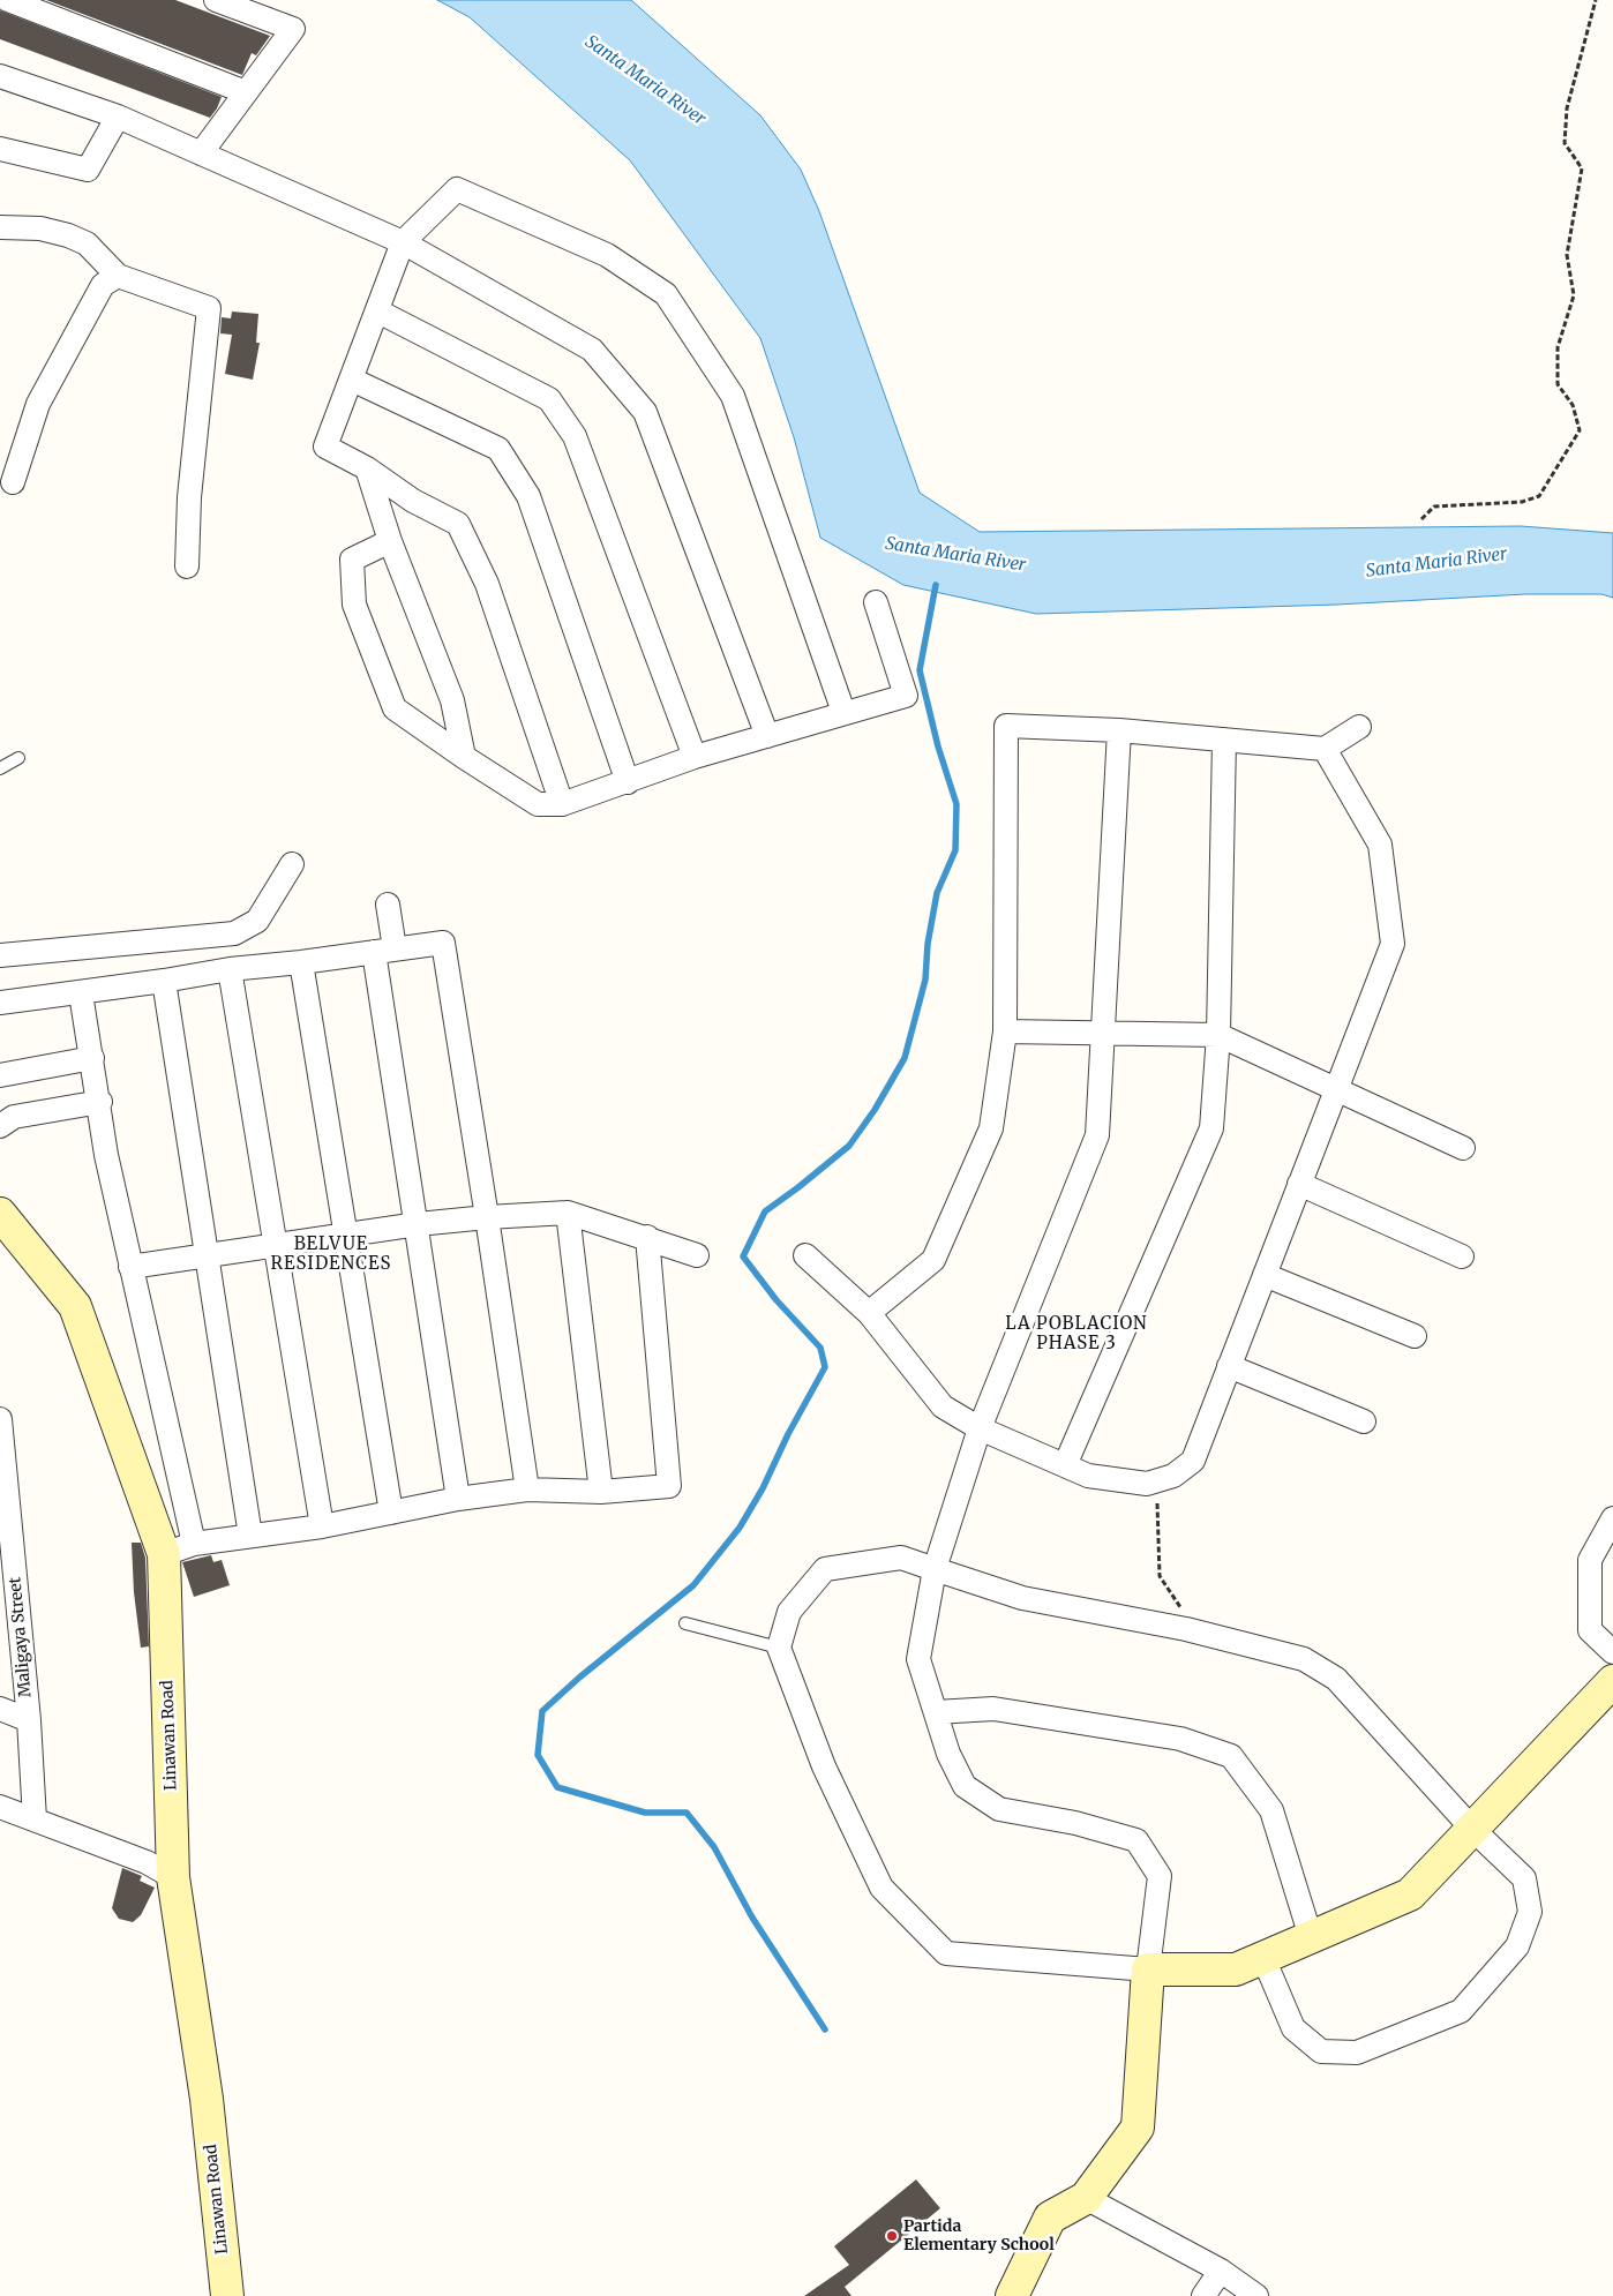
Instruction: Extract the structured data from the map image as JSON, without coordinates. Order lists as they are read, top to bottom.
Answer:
{
  "streets": {
    "street": ["Maligaya Street", "Linawan Road"]
  },
  "districts": ["BELVUE RESIDENCES", "LA POBLACION PHASE 3"],
  "water": ["Santa Maria River"],
  "places": ["Partida Elementary School"]
}
